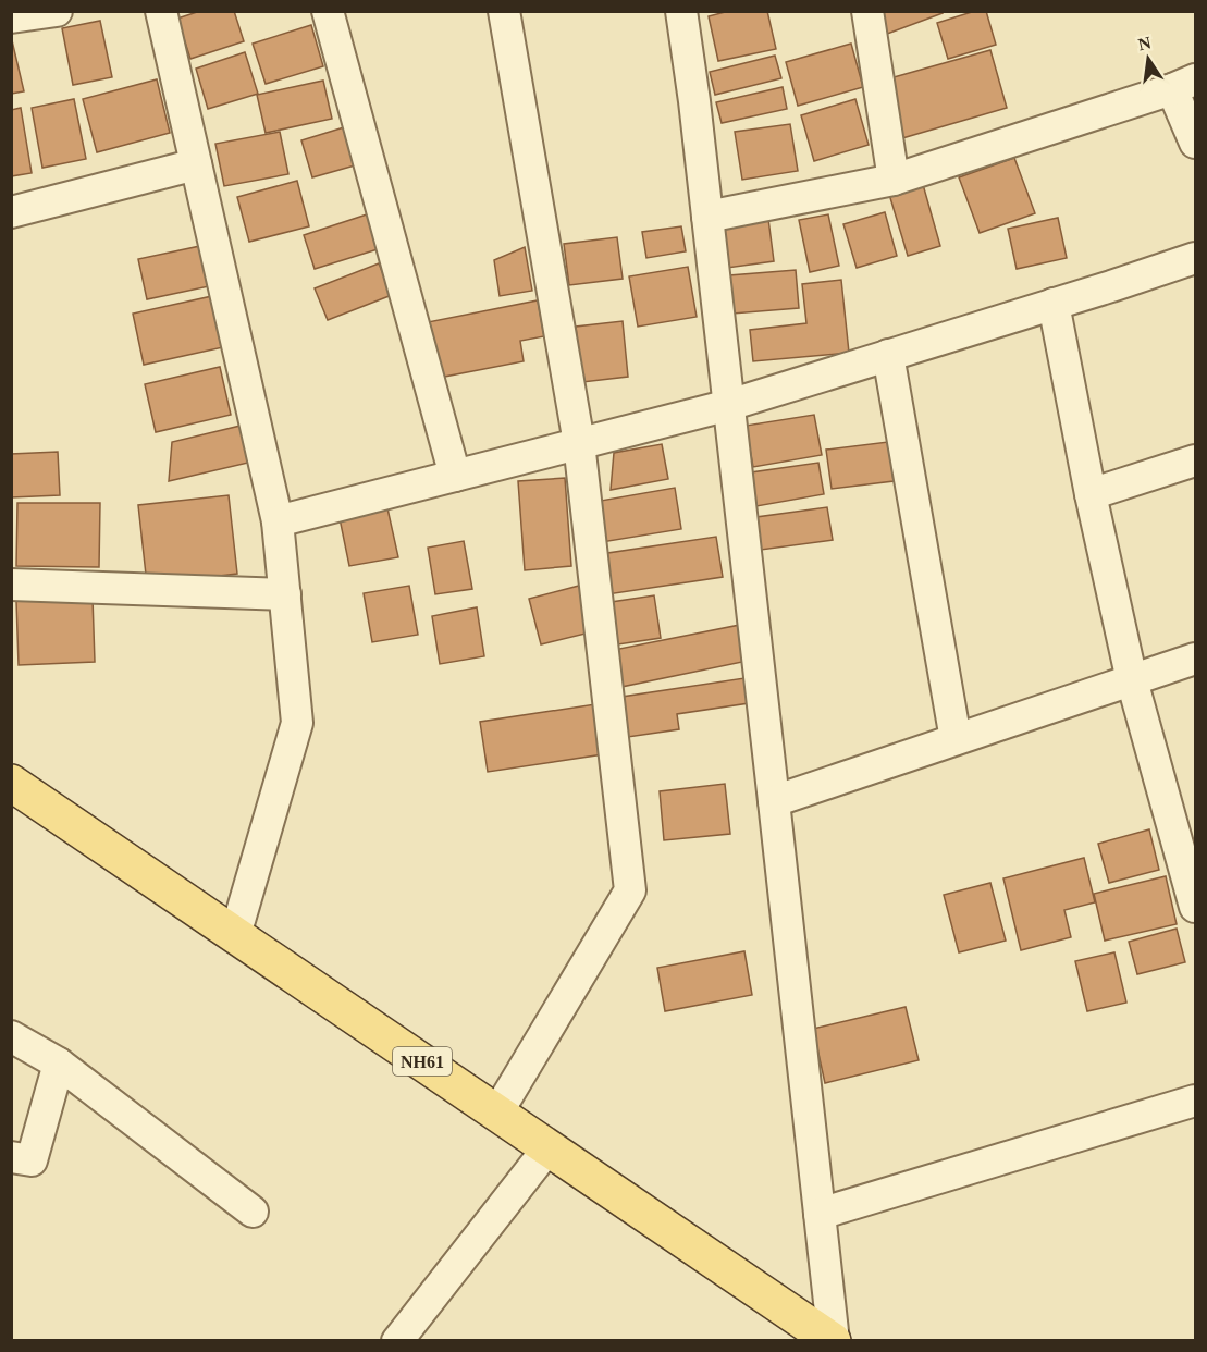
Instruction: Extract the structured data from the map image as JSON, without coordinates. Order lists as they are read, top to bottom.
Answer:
{
  "streets": {
    "main road": ["NH61"]
  },
  "north": "top"
}
